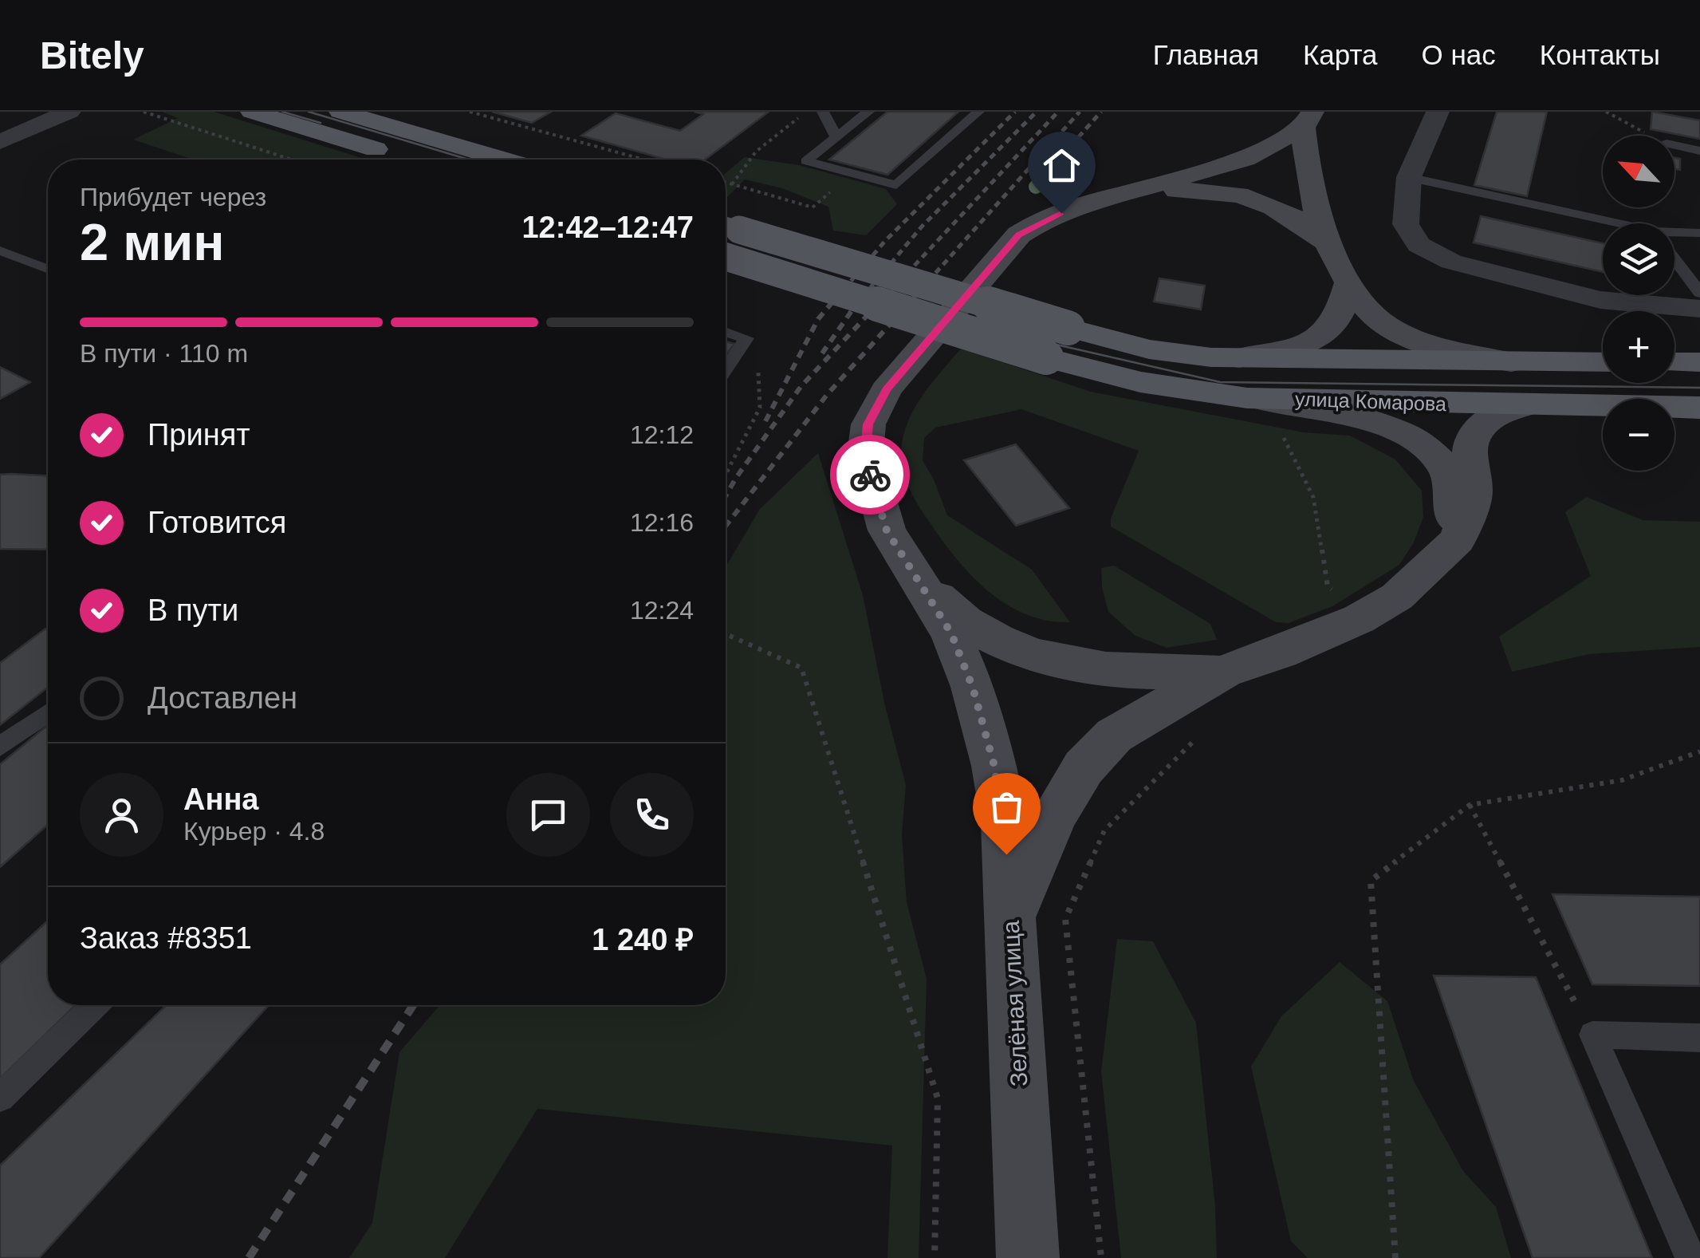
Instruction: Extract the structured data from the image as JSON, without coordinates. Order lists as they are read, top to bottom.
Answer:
{
  "streets": {
    "main road": ["улица Комарова", "Зелёная улица"]
  },
  "north": "top left",
  "page": {
    "header": "Bitely",
    "nav": [
      "Главная",
      "Карта",
      "О нас",
      "Контакты"
    ],
    "map_buttons": ["+", "−"],
    "heading": ["2 мин", "Прибудет через", "12:42–12:47"],
    "panel": [
      "Анна",
      "Курьер · 4.8",
      "Заказ #8351",
      "1 240 ₽"
    ],
    "bar": "В пути · 110 m",
    "list": [
      ["Принят", "12:12"],
      ["Готовится", "12:16"],
      ["В пути", "12:24"],
      "Доставлен"
    ]
  }
}
